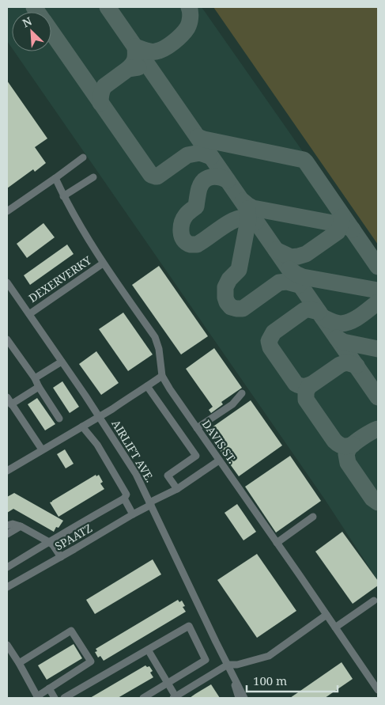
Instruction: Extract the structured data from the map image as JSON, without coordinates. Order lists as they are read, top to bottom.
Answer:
{
  "streets": {
    "street": [
      "DEXERVERKY",
      "DAVIS ST.",
      "AIRLIFT AVE.",
      "SPAATZ"
    ]
  },
  "crossings": [
    ["DEXERVERKY", "DAVIS ST."],
    ["DEXERVERKY", "AIRLIFT AVE."],
    ["DAVIS ST.", "SPAATZ"],
    ["AIRLIFT AVE.", "SPAATZ"]
  ],
  "scale_bar": "100 m",
  "north": "top left"
}
